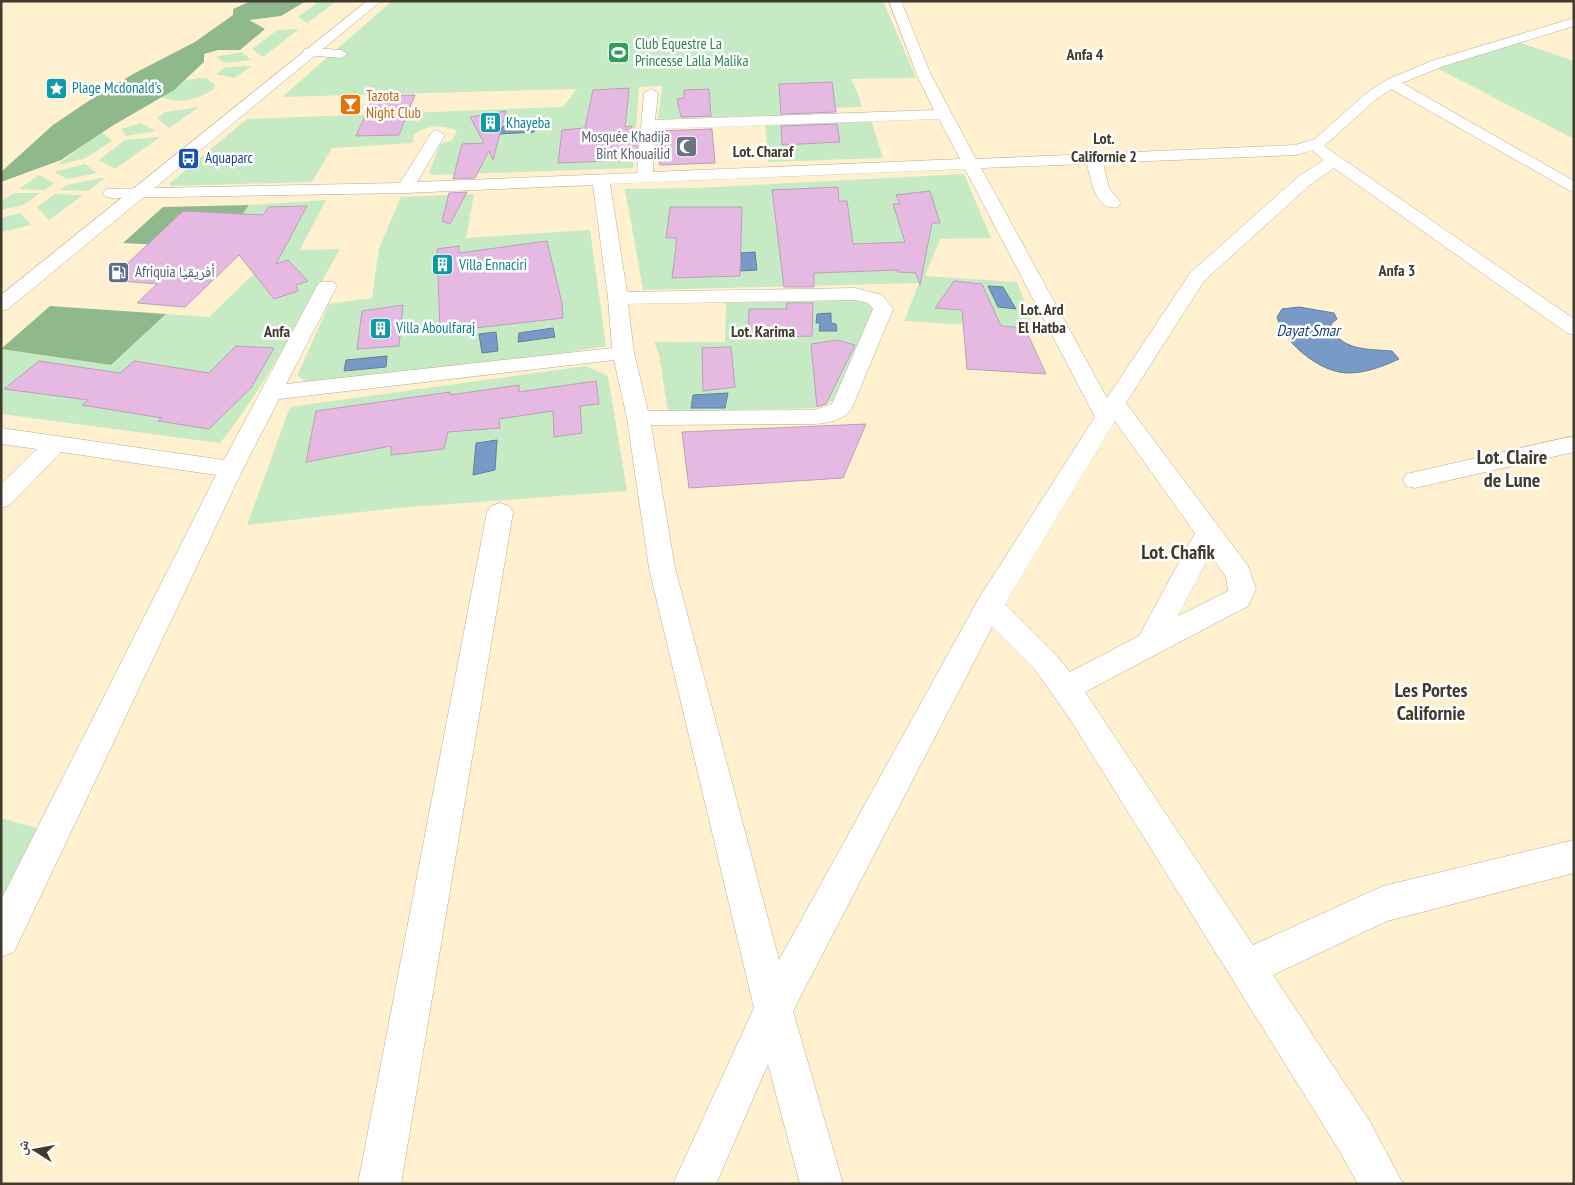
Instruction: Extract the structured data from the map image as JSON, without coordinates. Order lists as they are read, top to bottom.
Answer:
{
  "districts": [
    "Anfa 4",
    "Lot. Californie 2",
    "Lot. Charaf",
    "Anfa 3",
    "Lot. Ard El Hatba",
    "Anfa",
    "Lot. Karima",
    "Lot. Claire de Lune",
    "Lot. Chafik",
    "Les Portes Californie"
  ],
  "water": ["Dayat Smar"],
  "places": {
    "sports": ["Club Equestre La Princesse Lalla Malika"],
    "place": ["Plage Mcdonald's"],
    "bar": ["Tazota Night Club"],
    "building": ["Khayeba", "Villa Ennaciri", "Villa Aboulfaraj"],
    "mosque": ["Mosquée Khadija Bint Khouailid"],
    "bus stop": ["Aquaparc"],
    "fuel station": ["Afriquia أفريقيا"]
  },
  "north": "left"
}
